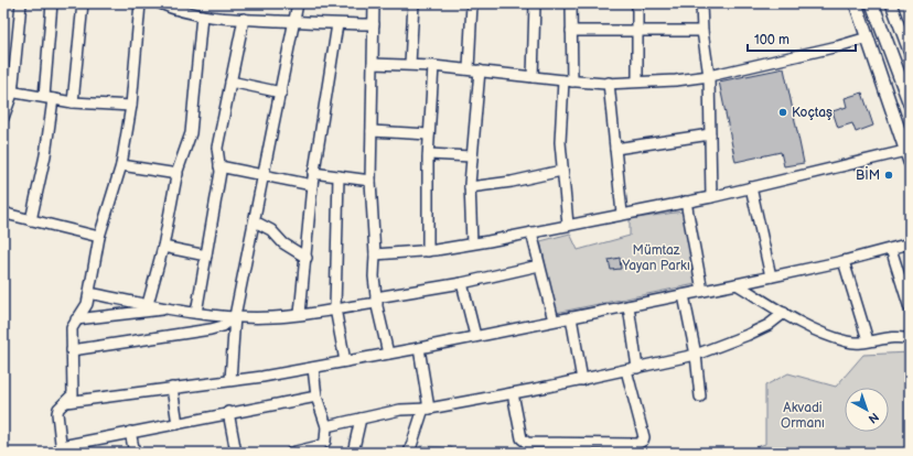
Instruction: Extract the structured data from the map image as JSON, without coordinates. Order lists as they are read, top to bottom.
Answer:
{
  "parks": ["Mümtaz Yayan Parkı", "Akvadi Ormanı"],
  "places": ["Koçtaş", "BİM"],
  "scale_bar": "100 m",
  "north": "bottom right"
}
